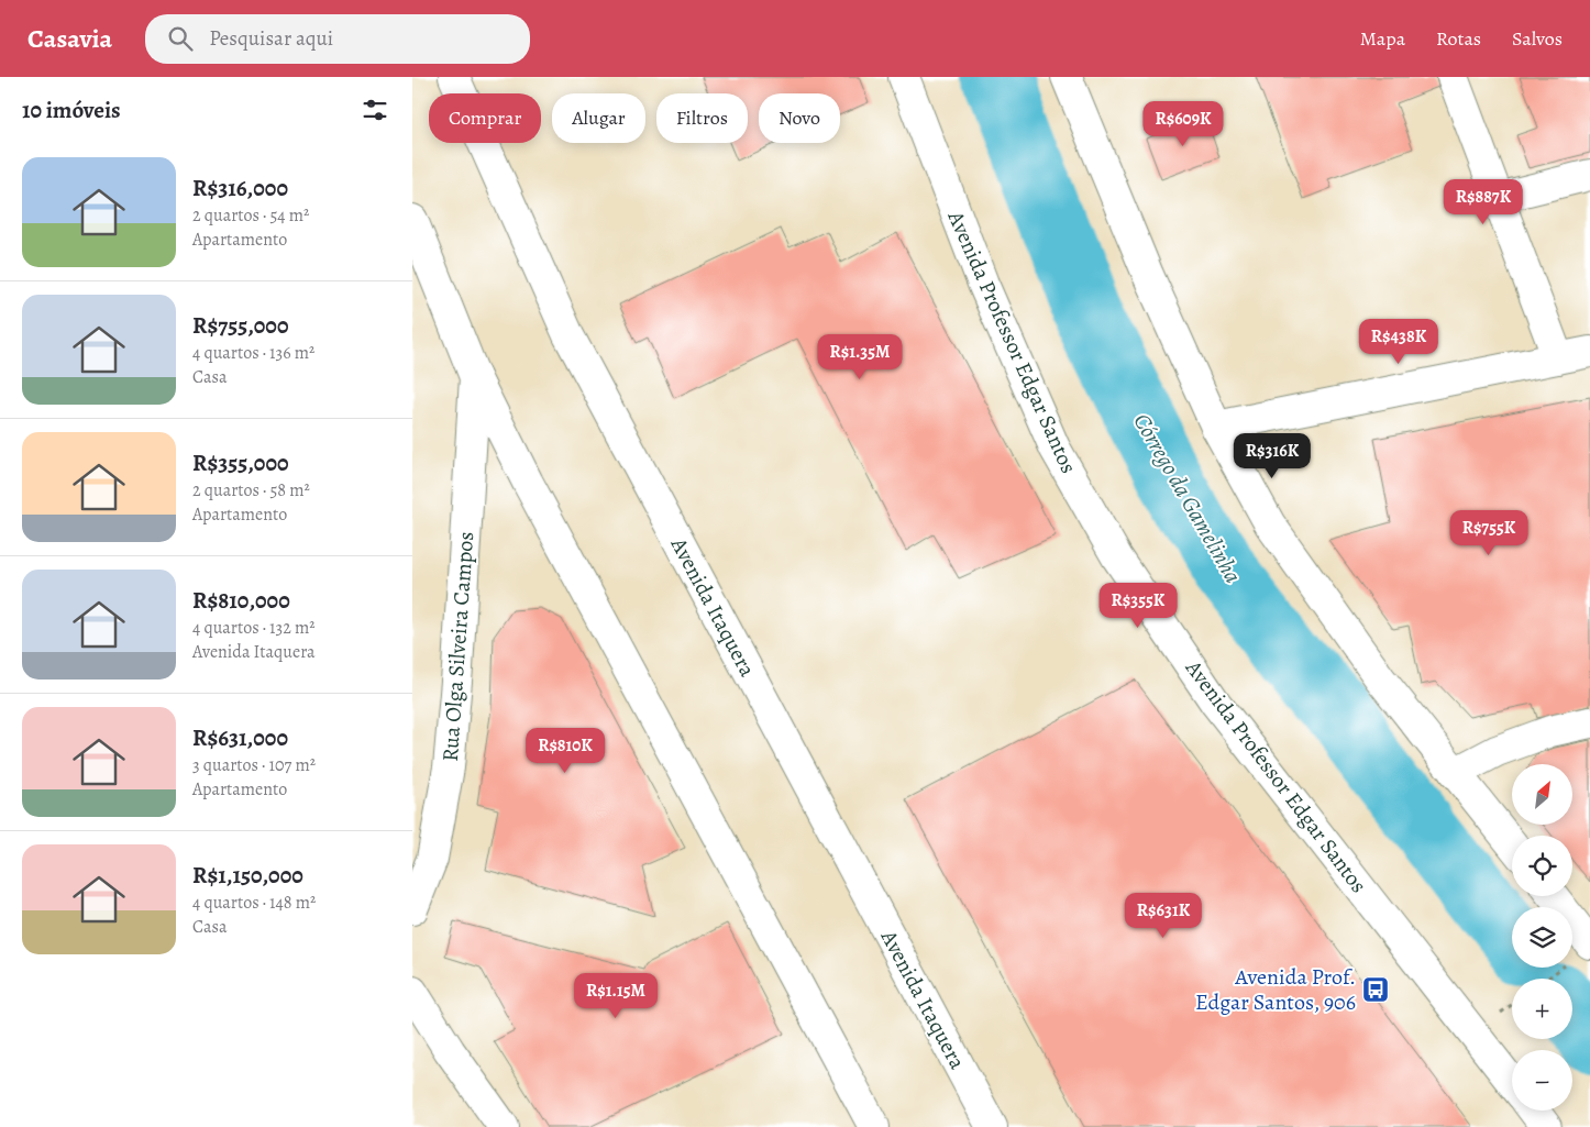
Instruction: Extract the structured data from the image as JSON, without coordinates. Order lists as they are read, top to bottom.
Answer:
{
  "streets": {
    "main road": ["Avenida Professor Edgar Santos", "Avenida Itaquera", "Rua Olga Silveira Campos"]
  },
  "water": ["Córrego da Gamelinha"],
  "places": {
    "bus stop": ["Avenida Prof. Edgar Santos, 906"]
  },
  "north": "top right",
  "page": {
    "header": "Casavia",
    "search": "Pesquisar aqui",
    "nav": ["Mapa", "Rotas", "Salvos"],
    "heading": "10 imóveis",
    "chip": [
      "Comprar",
      "Alugar",
      "Filtros",
      "Novo"
    ],
    "price": [
      "R$609K",
      "R$887K",
      "R$438K",
      "R$1.35M",
      "R$316K",
      "R$755K",
      "R$355K",
      "R$810K",
      "R$631K",
      "R$1.15M"
    ],
    "list": [
      {
        "name": "R$316,000",
        "note": "2 quartos · 54 m² · Apartamento"
      },
      {
        "name": "R$755,000",
        "note": "4 quartos · 136 m² · Casa"
      },
      {
        "name": "R$355,000",
        "note": "2 quartos · 58 m² · Apartamento"
      },
      {
        "name": "R$810,000",
        "note": "4 quartos · 132 m² · Avenida Itaquera"
      },
      {
        "name": "R$631,000",
        "note": "3 quartos · 107 m² · Apartamento"
      },
      {
        "name": "R$1,150,000",
        "note": "4 quartos · 148 m² · Casa"
      }
    ],
    "map_buttons": ["+", "−"]
  }
}
